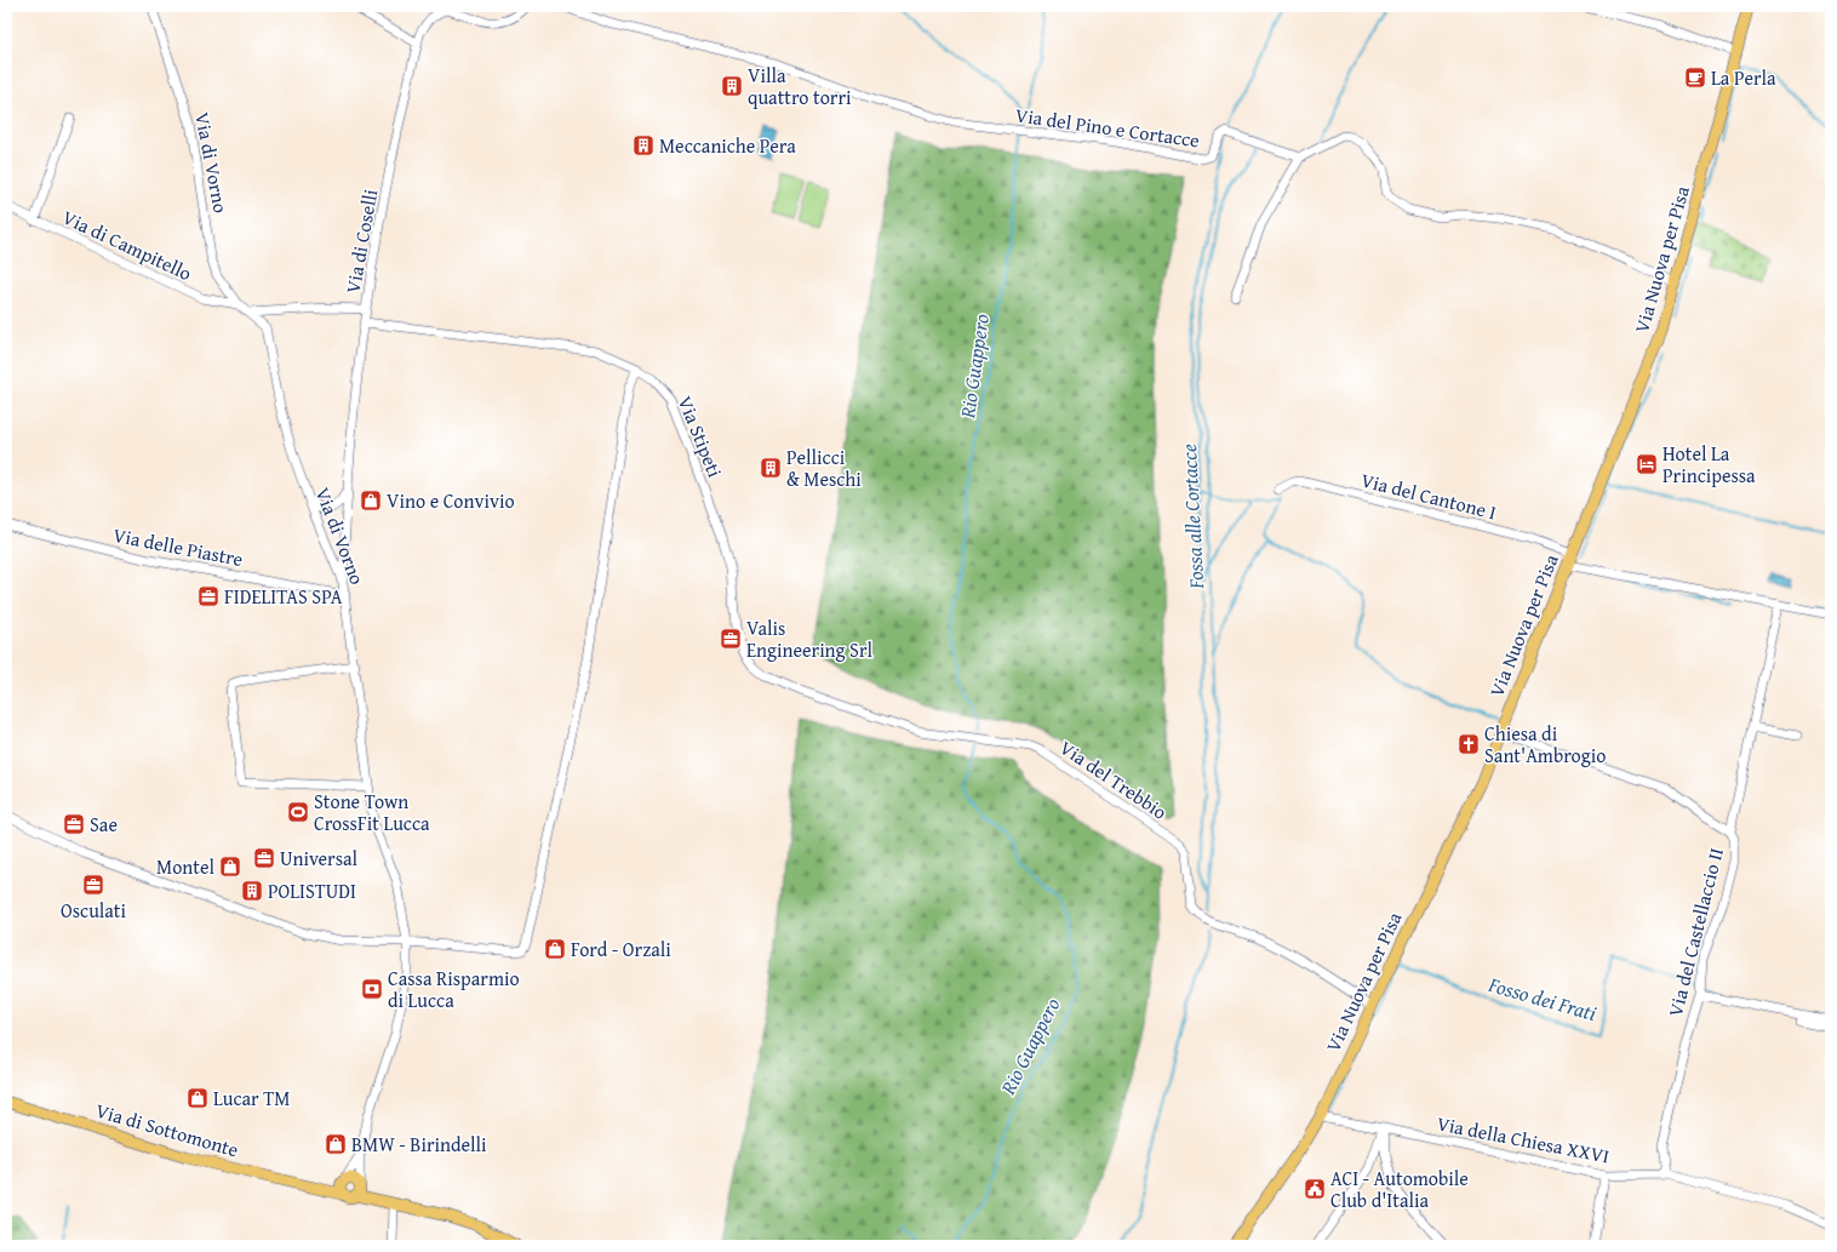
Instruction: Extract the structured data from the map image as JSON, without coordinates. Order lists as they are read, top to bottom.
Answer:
{
  "streets": {
    "main road": ["Via Nuova per Pisa", "Via di Sottomonte"],
    "street": [
      "Via del Pino e Cortacce",
      "Via di Vorno",
      "Via di Coselli",
      "Via di Campitello",
      "Via Stipeti",
      "Via del Cantone I",
      "Via delle Piastre",
      "Via del Trebbio",
      "Via del Castellaccio II",
      "Via della Chiesa XXVI"
    ]
  },
  "crossings": [
    ["Via di Vorno", "Via di Coselli"],
    ["Via di Vorno", "Via di Campitello"],
    ["Via di Vorno", "Via delle Piastre"],
    ["Via di Vorno", "Via di Sottomonte"],
    ["Via di Coselli", "Via Stipeti"],
    ["Via Nuova per Pisa", "Via del Cantone I"],
    ["Via Nuova per Pisa", "Via del Trebbio"],
    ["Via Nuova per Pisa", "Via del Castellaccio II"],
    ["Via Nuova per Pisa", "Via della Chiesa XXVI"],
    ["Via Stipeti", "Via del Trebbio"],
    ["Via del Castellaccio II", "Via della Chiesa XXVI"]
  ],
  "water": ["Rio Guappero", "Fossa alle Cortacce", "Fosso dei Frati"],
  "places": {
    "cafe": ["La Perla"],
    "building": [
      "Villa quattro torri",
      "Meccaniche Pera",
      "Pellicci & Meschi",
      "POLISTUDI"
    ],
    "hotel": ["Hotel La Principessa"],
    "shop": [
      "Vino e Convivio",
      "Montel",
      "Ford - Orzali",
      "Lucar TM",
      "BMW - Birindelli"
    ],
    "office": [
      "FIDELITAS SPA",
      "Valis Engineering Srl",
      "Sae",
      "Universal",
      "Osculati"
    ],
    "church": ["Chiesa di Sant'Ambrogio"],
    "sports": ["Stone Town CrossFit Lucca"],
    "bank": ["Cassa Risparmio di Lucca"],
    "public building": ["ACI - Automobile Club d'Italia"]
  }
}
